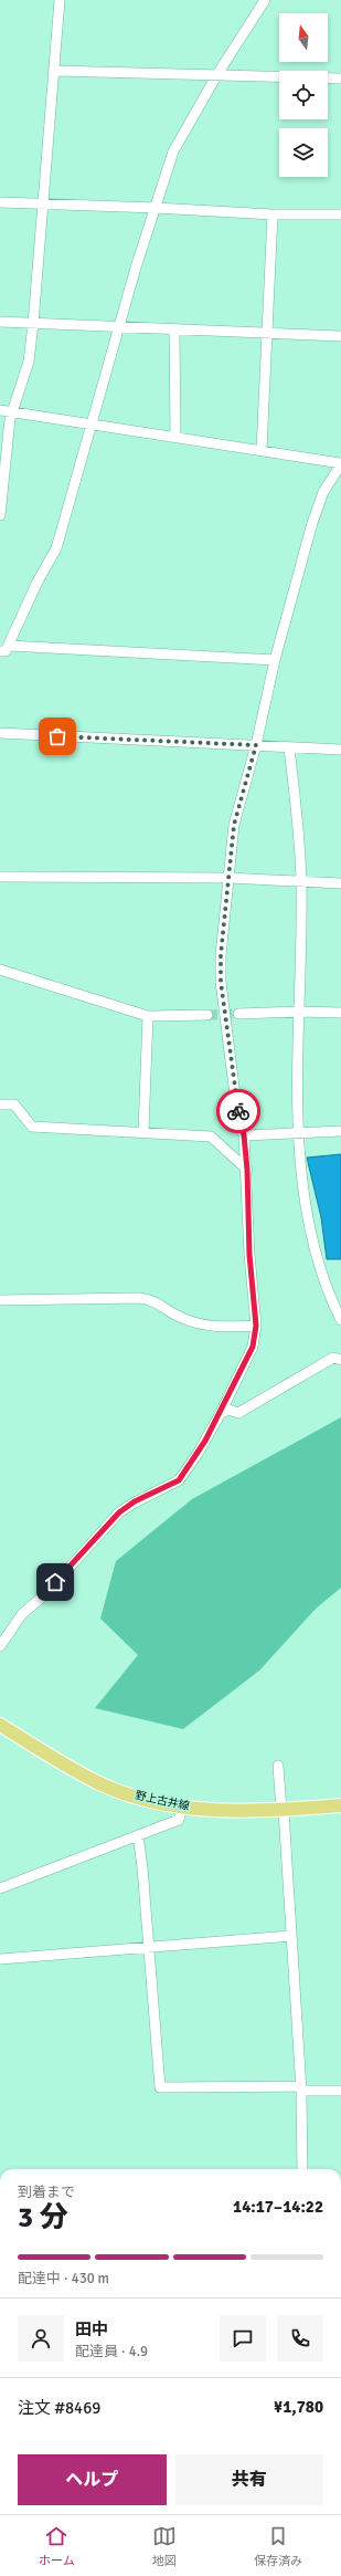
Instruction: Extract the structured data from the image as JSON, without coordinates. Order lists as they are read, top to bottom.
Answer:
{
  "streets": {
    "main road": ["野上古井線"]
  },
  "north": "top",
  "page": {
    "heading": ["3 分", "到着まで", "14:17–14:22"],
    "panel": [
      "田中",
      "配達員 · 4.9",
      "注文 #8469",
      "¥1,780"
    ],
    "bar": "配達中 · 430 m",
    "buttons": ["ヘルプ", "共有"],
    "tabs": ["ホーム", "地図", "保存済み"]
  }
}
